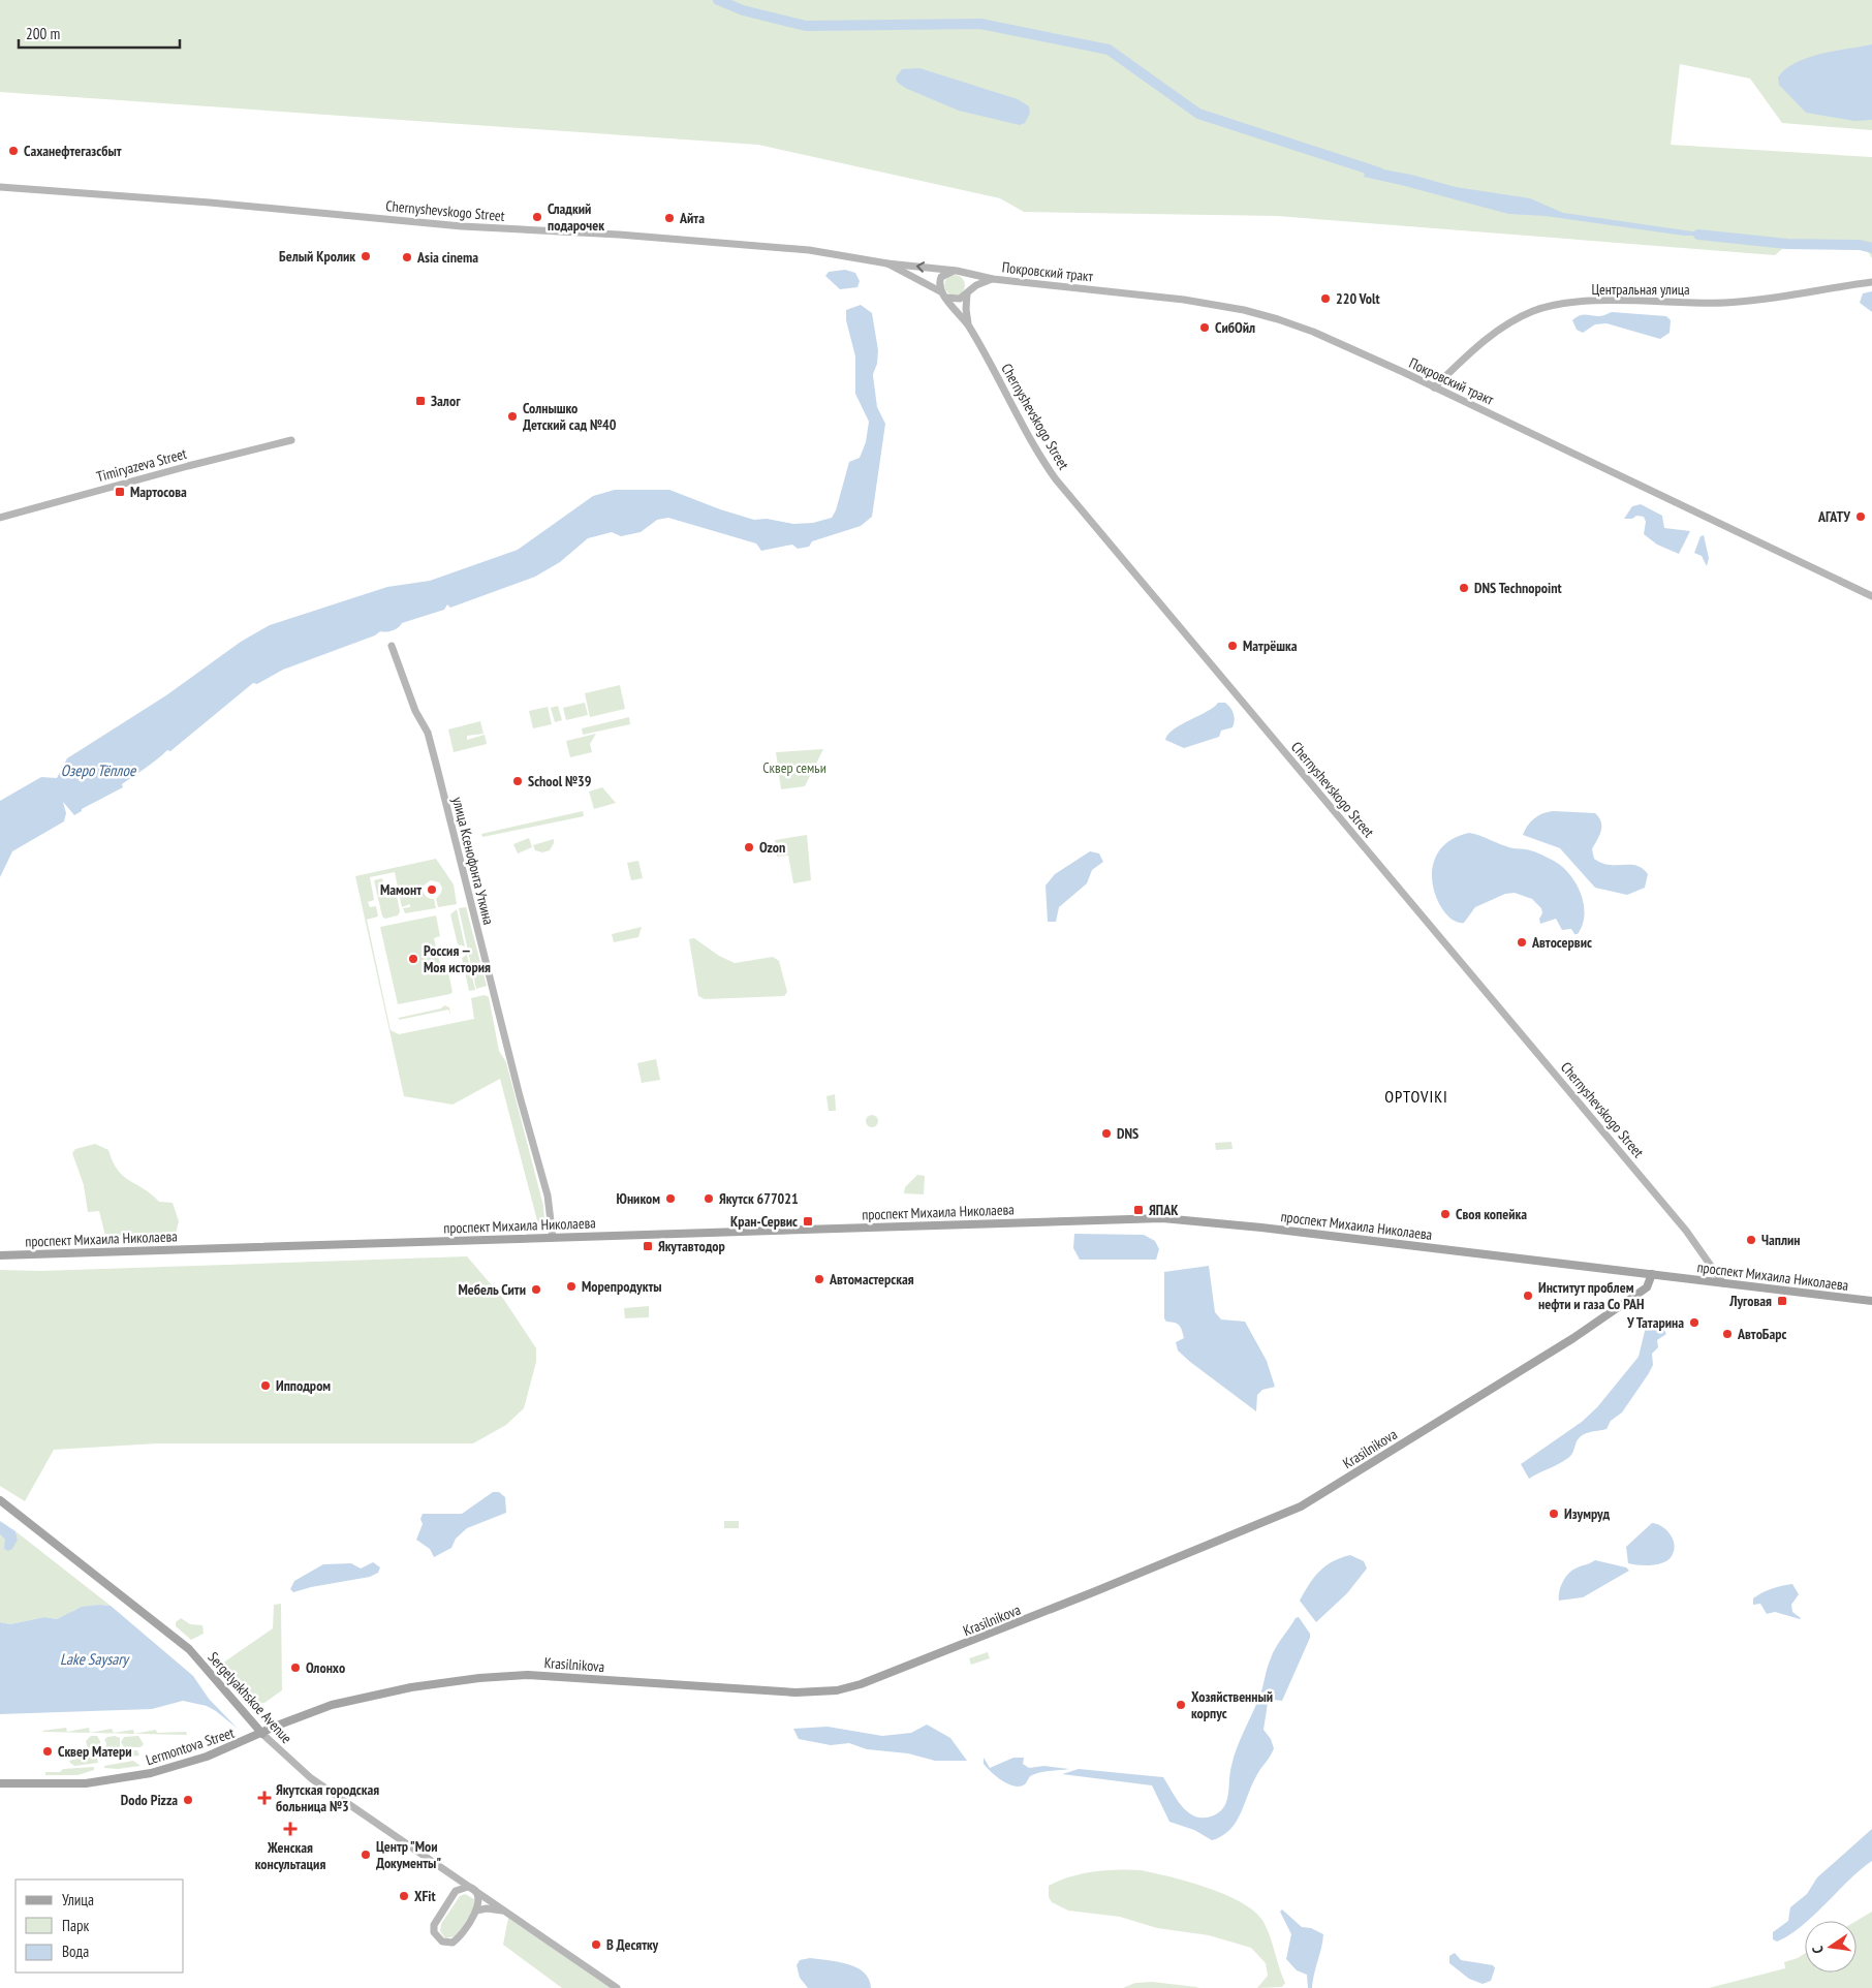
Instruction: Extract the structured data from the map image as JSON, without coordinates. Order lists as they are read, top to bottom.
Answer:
{
  "streets": {
    "main road": [
      "Chernyshevskogo Street",
      "Покровский тракт",
      "Центральная улица",
      "Timiryazeva Street",
      "улица Ксенофонта Уткина",
      "проспект Михаила Николаева",
      "Krasilnikova",
      "Sergelyakhskoe Avenue",
      "Lermontova Street"
    ]
  },
  "crossings": [
    ["Chernyshevskogo Street", "Покровский тракт"],
    ["Chernyshevskogo Street", "проспект Михаила Николаева"],
    ["Покровский тракт", "Центральная улица"],
    ["улица Ксенофонта Уткина", "проспект Михаила Николаева"],
    ["проспект Михаила Николаева", "Krasilnikova"],
    ["Krasilnikova", "Sergelyakhskoe Avenue"],
    ["Krasilnikova", "Lermontova Street"],
    ["Sergelyakhskoe Avenue", "Lermontova Street"]
  ],
  "districts": ["OPTOVIKI"],
  "water": ["Озеро Тёплое", "Lake Saysary"],
  "parks": ["Сквер семьи"],
  "places": {
    "other": [
      "Саханефтегазсбыт",
      "Сладкий подарочек",
      "Айта",
      "Белый Кролик",
      "Asia cinema",
      "220 Volt",
      "СибОйл",
      "Солнышко Детский сад №40",
      "АГАТУ",
      "DNS Technopoint",
      "Матрёшка",
      "School №39",
      "Ozon",
      "Мамонт",
      "Автосервис",
      "Россия — Моя история",
      "DNS",
      "Юником",
      "Якутск 677021",
      "Своя копейка",
      "Чаплин",
      "Автомастерская",
      "Морепродукты",
      "Мебель Сити",
      "Институт проблем нефти и газа Со РАН",
      "У Татарина",
      "АвтоБарс",
      "Ипподром",
      "Изумруд",
      "Олонхо",
      "Хозяйственный корпус",
      "Сквер Матери",
      "Dodo Pizza",
      "Центр \"Мои Документы\"",
      "XFit",
      "В Десятку"
    ],
    "transit": [
      "Залог",
      "Мартосова",
      "ЯПАК",
      "Кран-Сервис",
      "Якутавтодор",
      "Луговая"
    ],
    "health": ["Якутская городская больница №3", "Женская консультация"]
  },
  "legend": ["Улица", "Парк", "Вода"],
  "scale_bar": "200 m",
  "north": "left"
}
